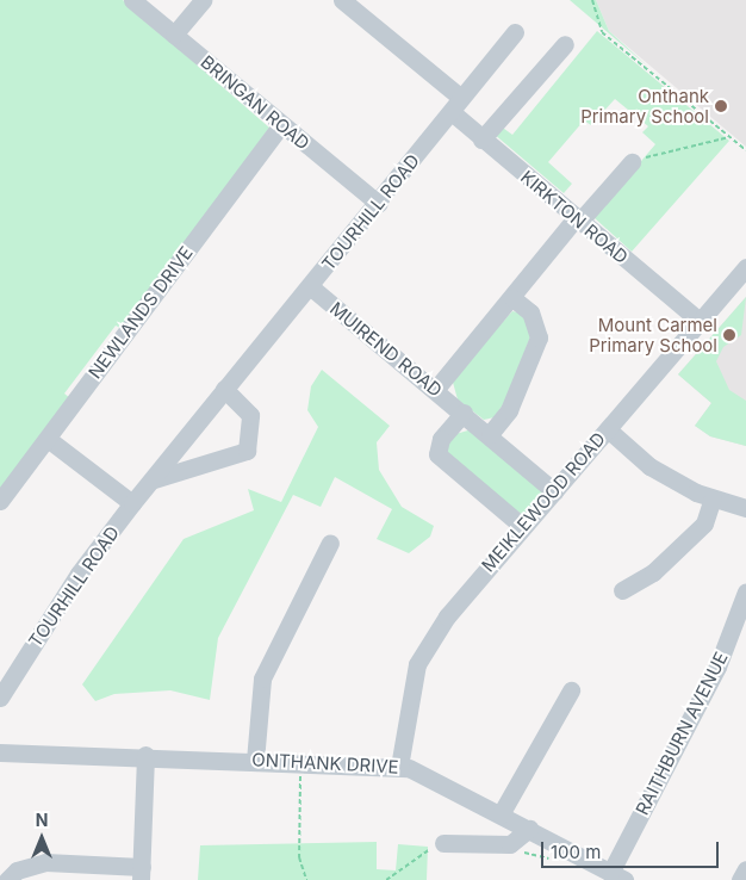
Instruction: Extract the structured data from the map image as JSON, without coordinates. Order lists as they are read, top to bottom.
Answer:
{
  "streets": {
    "street": [
      "BRINGAN ROAD",
      "TOURHILL ROAD",
      "KIRKTON ROAD",
      "NEWLANDS DRIVE",
      "MUIREND ROAD",
      "MEIKLEWOOD ROAD",
      "RAITHBURN AVENUE",
      "ONTHANK DRIVE"
    ]
  },
  "crossings": [
    ["BRINGAN ROAD", "TOURHILL ROAD"],
    ["BRINGAN ROAD", "NEWLANDS DRIVE"],
    ["TOURHILL ROAD", "KIRKTON ROAD"],
    ["TOURHILL ROAD", "MUIREND ROAD"],
    ["KIRKTON ROAD", "MEIKLEWOOD ROAD"],
    ["MUIREND ROAD", "MEIKLEWOOD ROAD"],
    ["MEIKLEWOOD ROAD", "ONTHANK DRIVE"],
    ["RAITHBURN AVENUE", "ONTHANK DRIVE"]
  ],
  "places": ["Onthank Primary School", "Mount Carmel Primary School"],
  "scale_bar": "100 m",
  "north": "top"
}
